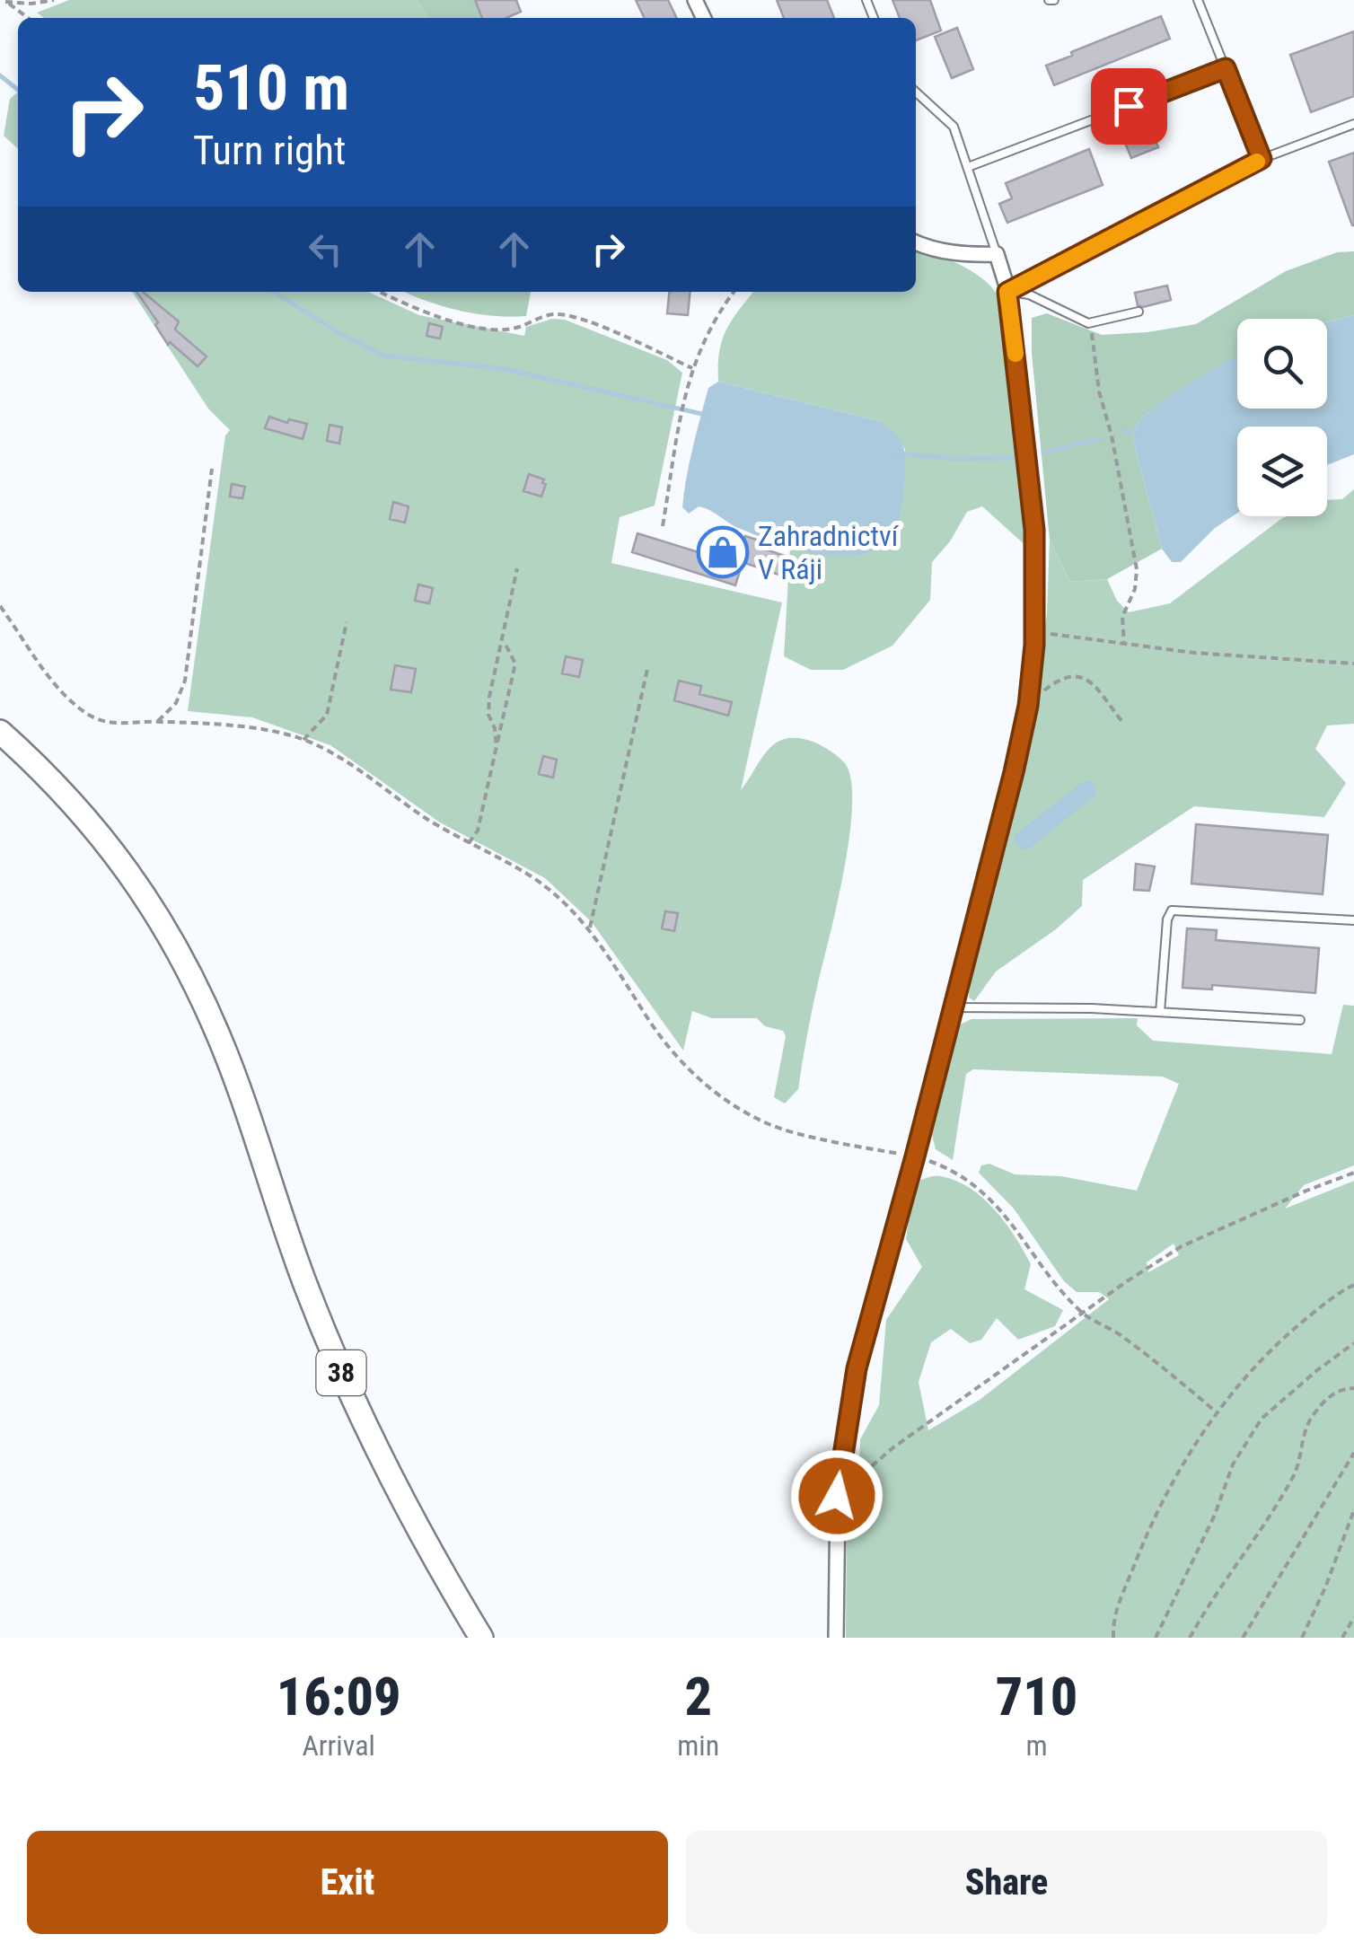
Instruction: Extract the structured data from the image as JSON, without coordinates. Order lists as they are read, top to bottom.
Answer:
{
  "streets": {
    "main road": ["38"]
  },
  "places": {
    "shop": ["Zahradnictví V Ráji"]
  },
  "page": {
    "turn": ["510 m", "Turn right"],
    "eta": [
      "16:09",
      "Arrival",
      "2",
      "min",
      "710",
      "m"
    ],
    "buttons": ["Exit", "Share"]
  }
}
